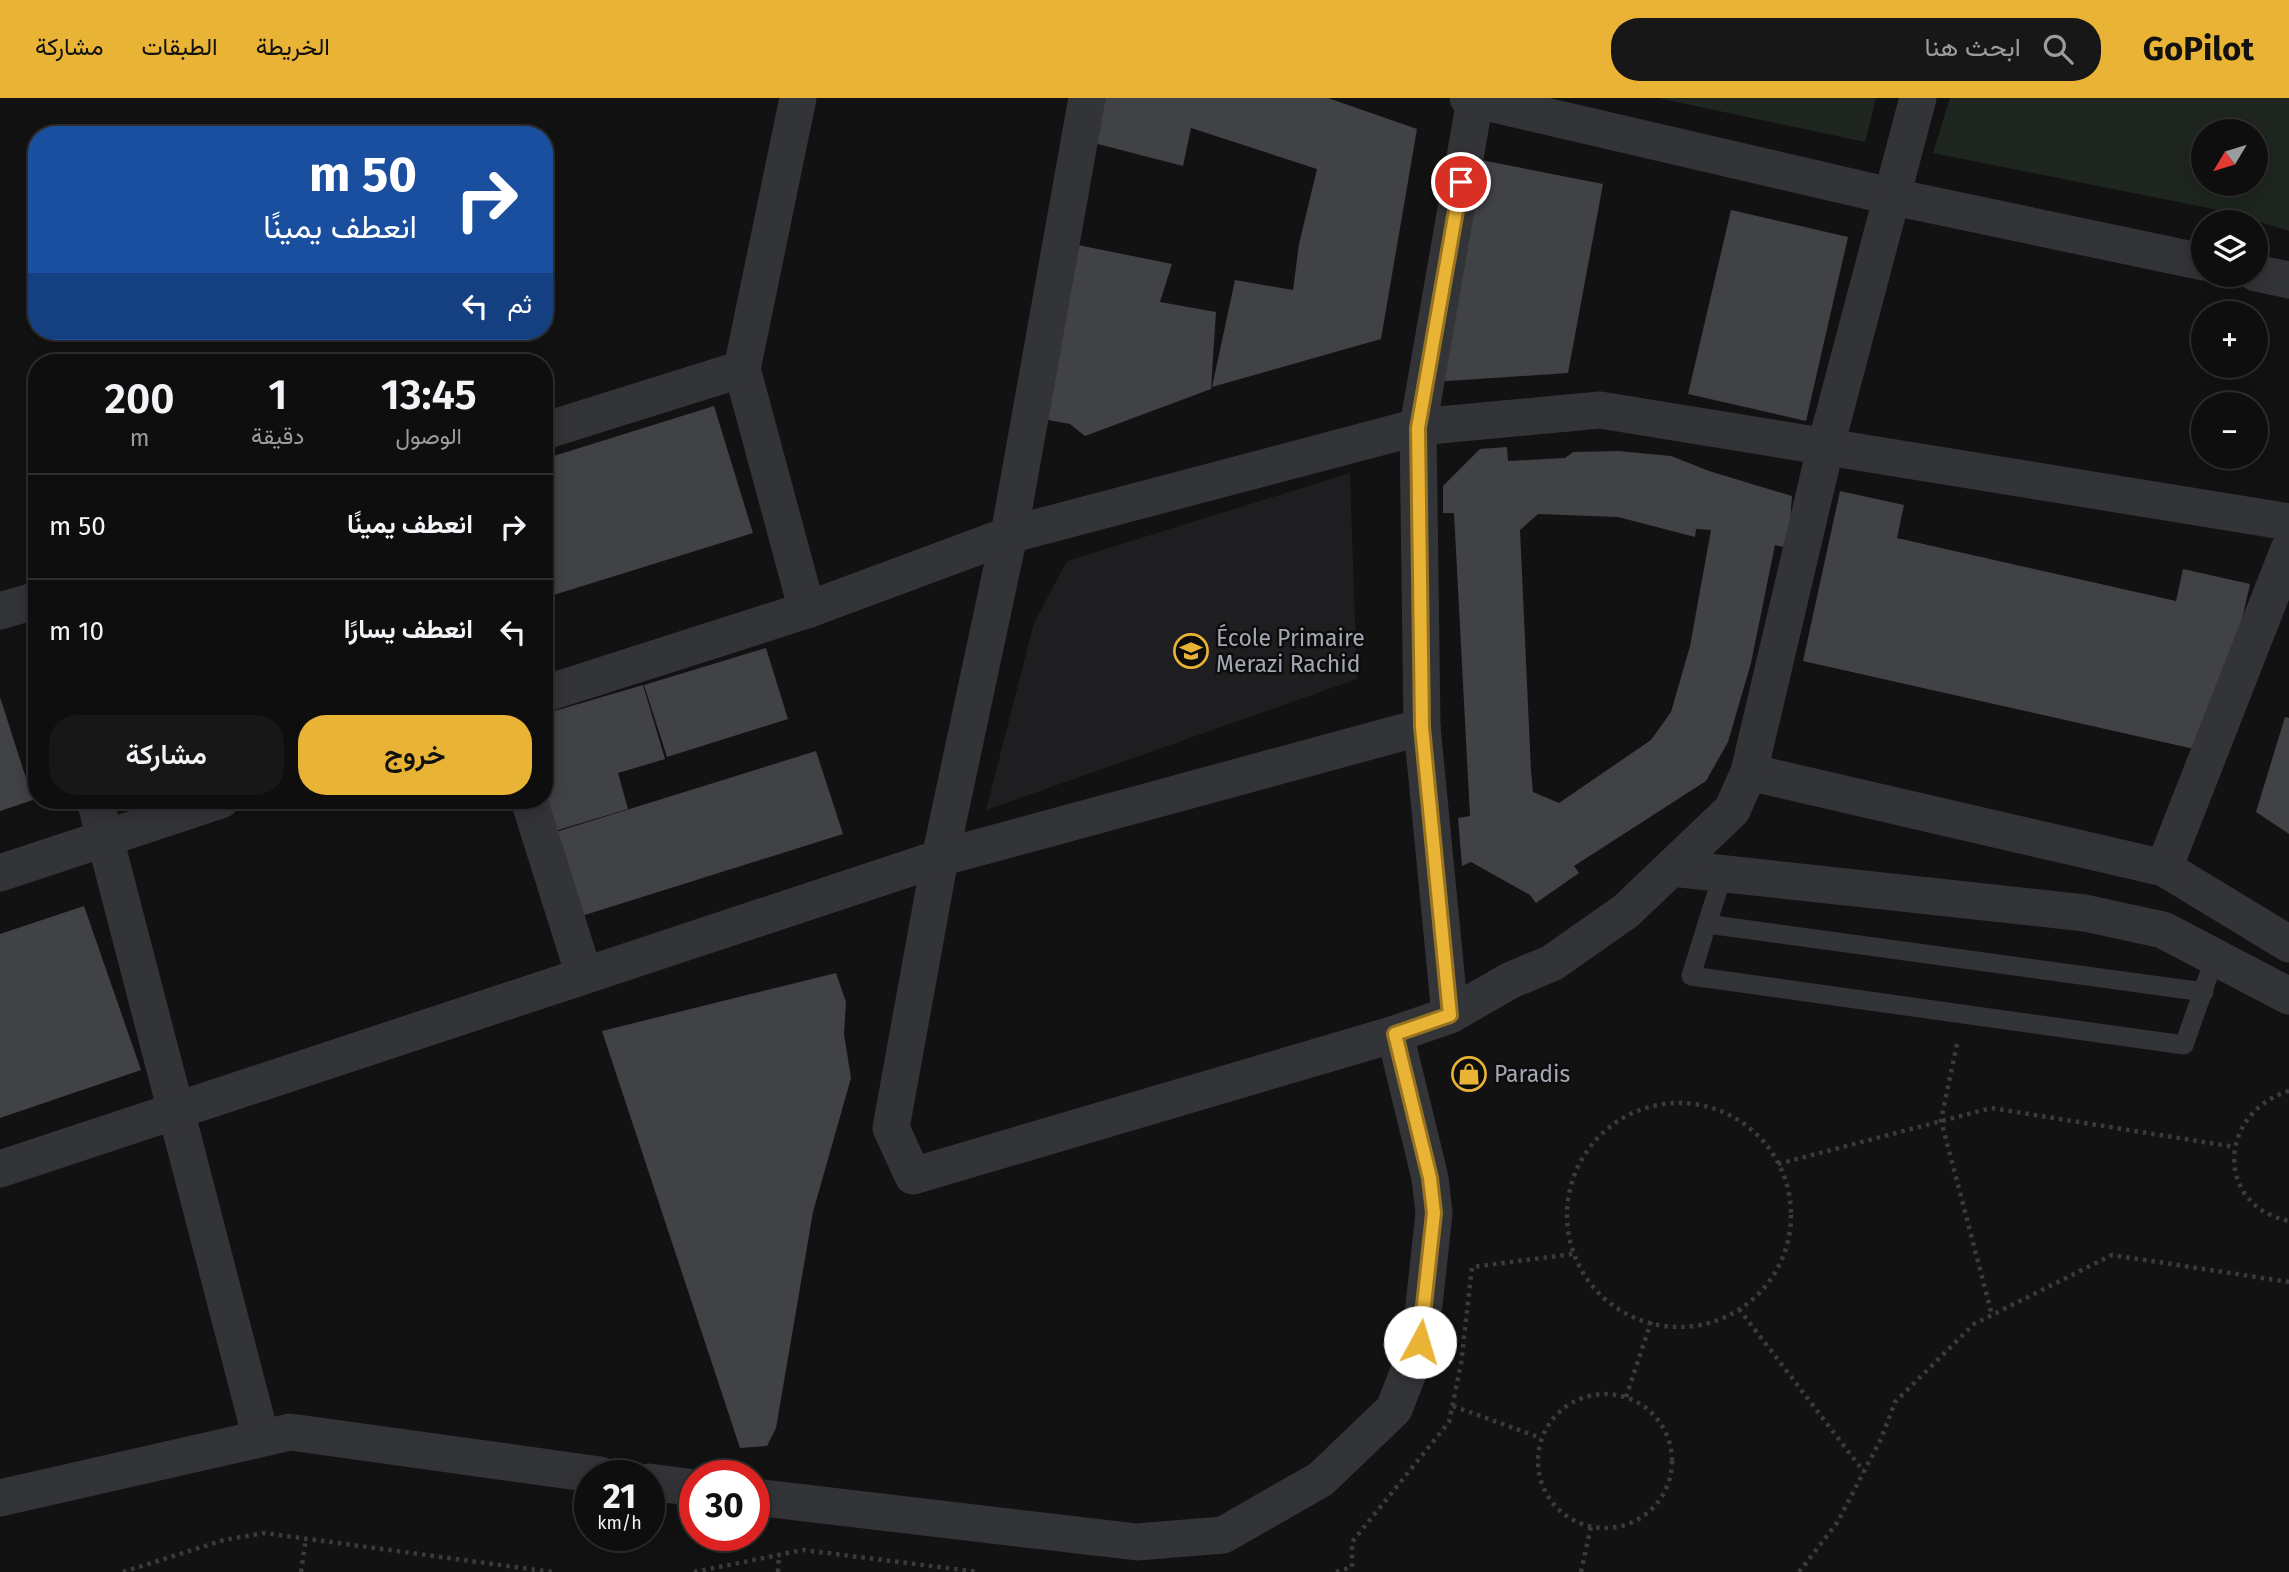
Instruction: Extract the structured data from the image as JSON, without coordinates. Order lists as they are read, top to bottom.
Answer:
{
  "places": {
    "school or university": ["École Primaire Merazi Rachid"],
    "shop": ["Paradis"]
  },
  "north": "bottom left",
  "page": {
    "header": "GoPilot",
    "search": "ابحث هنا",
    "nav": ["الخريطة", "الطبقات", "مشاركة"],
    "map_buttons": ["+", "−"],
    "turn": ["50 m", "انعطف يمينًا"],
    "then": "ثم",
    "eta": [
      "13:45",
      "الوصول",
      "1",
      "دقيقة",
      "200",
      "m"
    ],
    "list": [
      {
        "name": "انعطف يمينًا",
        "value": "50 m"
      },
      {
        "name": "انعطف يسارًا",
        "value": "10 m"
      }
    ],
    "buttons": ["خروج", "مشاركة"],
    "speed": "21 km/h",
    "limit": "30"
  }
}
